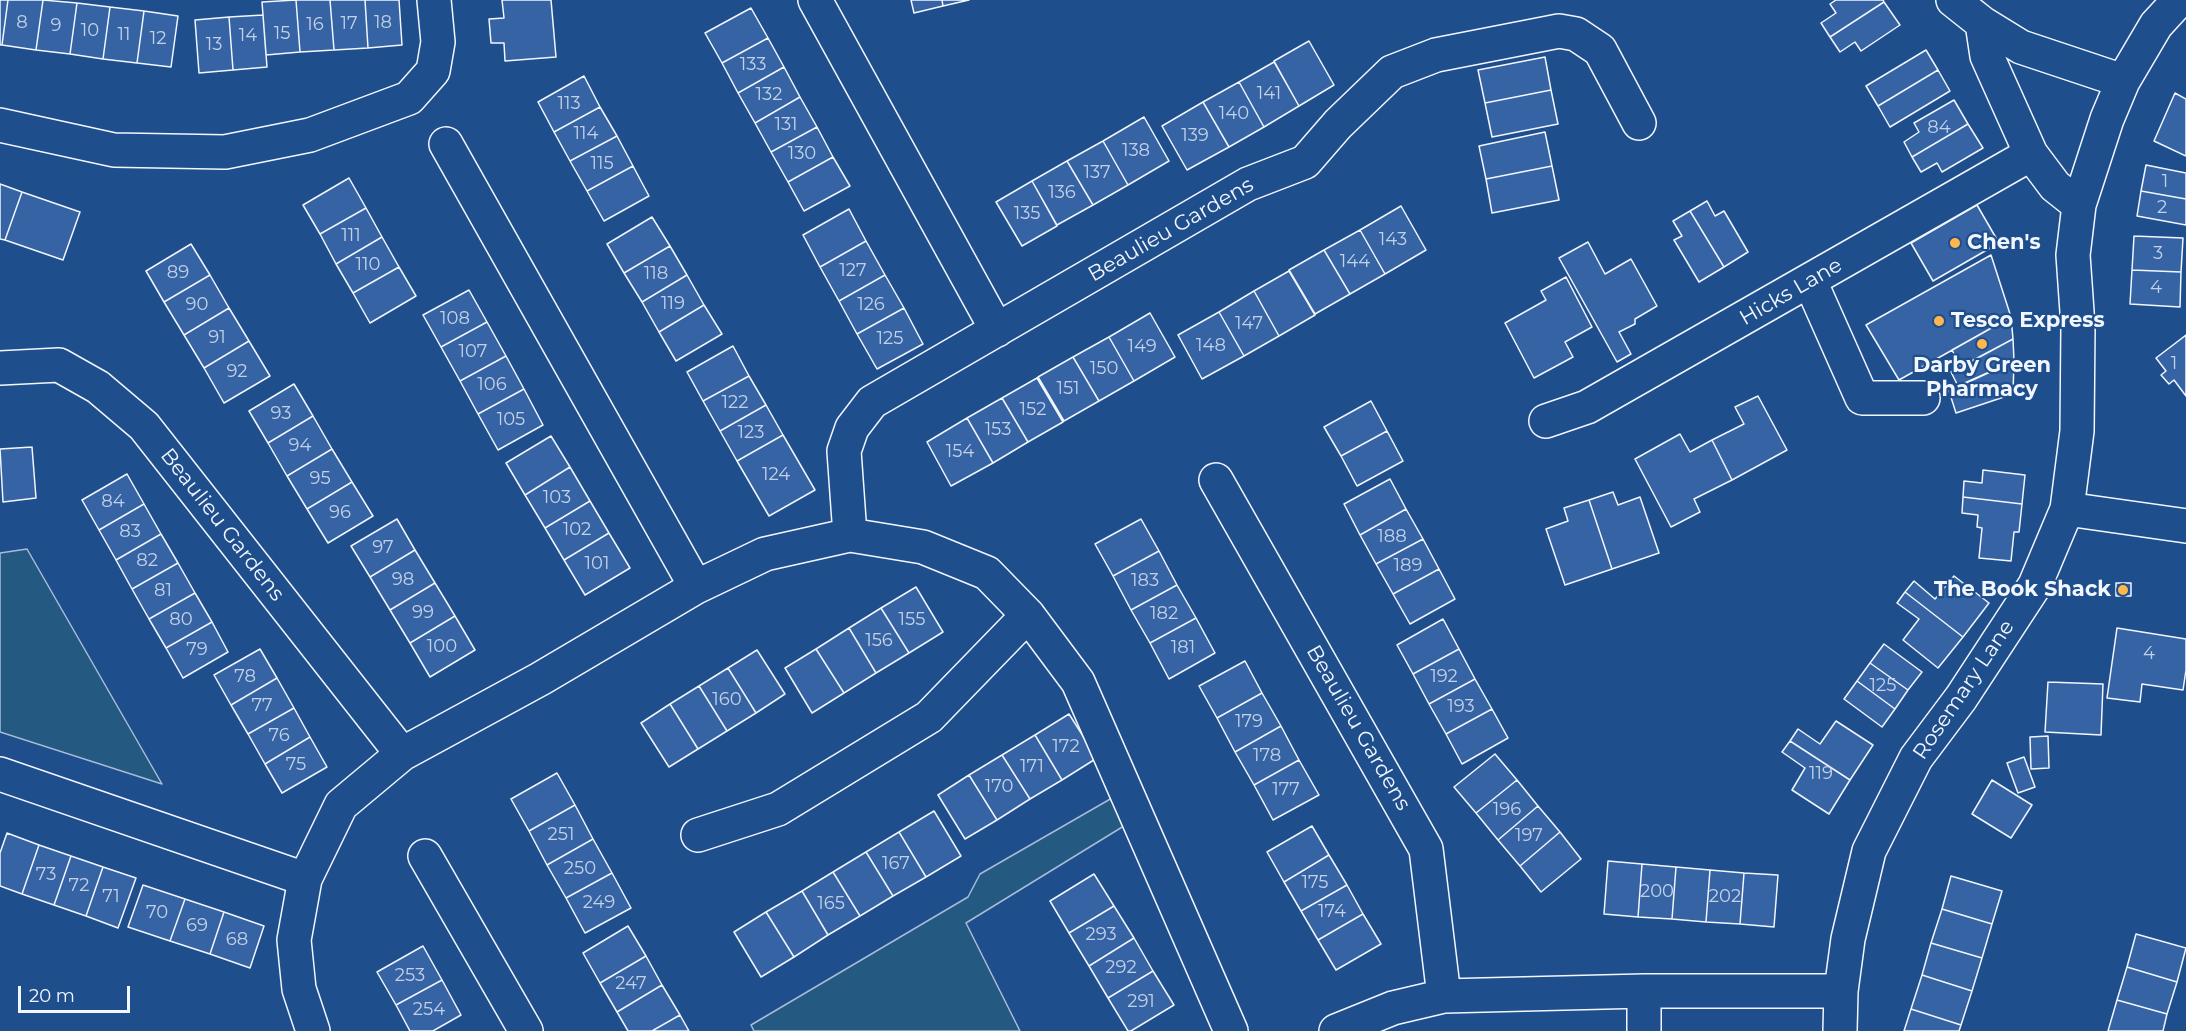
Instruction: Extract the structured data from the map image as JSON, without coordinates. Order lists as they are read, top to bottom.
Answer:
{
  "streets": {
    "street": ["Beaulieu Gardens", "Hicks Lane", "Rosemary Lane"]
  },
  "places": [
    "Chen's",
    "Tesco Express",
    "Darby Green Pharmacy",
    "The Book Shack"
  ],
  "house_numbers": [
    "8",
    "18",
    "17",
    "16",
    "9",
    "10",
    "15",
    "11",
    "14",
    "12",
    "13",
    "133",
    "141",
    "132",
    "113",
    "140",
    "131",
    "84",
    "114",
    "139",
    "138",
    "130",
    "115",
    "137",
    "1",
    "136",
    "2",
    "135",
    "111",
    "143",
    "3",
    "144",
    "110",
    "127",
    "89",
    "118",
    "4",
    "119",
    "90",
    "126",
    "108",
    "147",
    "91",
    "125",
    "148",
    "149",
    "107",
    "1",
    "150",
    "92",
    "106",
    "151",
    "122",
    "152",
    "93",
    "105",
    "153",
    "123",
    "94",
    "154",
    "124",
    "95",
    "103",
    "84",
    "96",
    "102",
    "83",
    "188",
    "97",
    "82",
    "101",
    "189",
    "98",
    "183",
    "81",
    "99",
    "182",
    "80",
    "155",
    "156",
    "100",
    "181",
    "79",
    "4",
    "78",
    "192",
    "125",
    "160",
    "77",
    "193",
    "179",
    "76",
    "172",
    "178",
    "75",
    "171",
    "119",
    "170",
    "177",
    "196",
    "251",
    "197",
    "167",
    "250",
    "73",
    "175",
    "72",
    "200",
    "71",
    "202",
    "249",
    "165",
    "174",
    "70",
    "69",
    "293",
    "68",
    "292",
    "253",
    "247",
    "291",
    "254"
  ],
  "scale_bar": "20 m"
}
